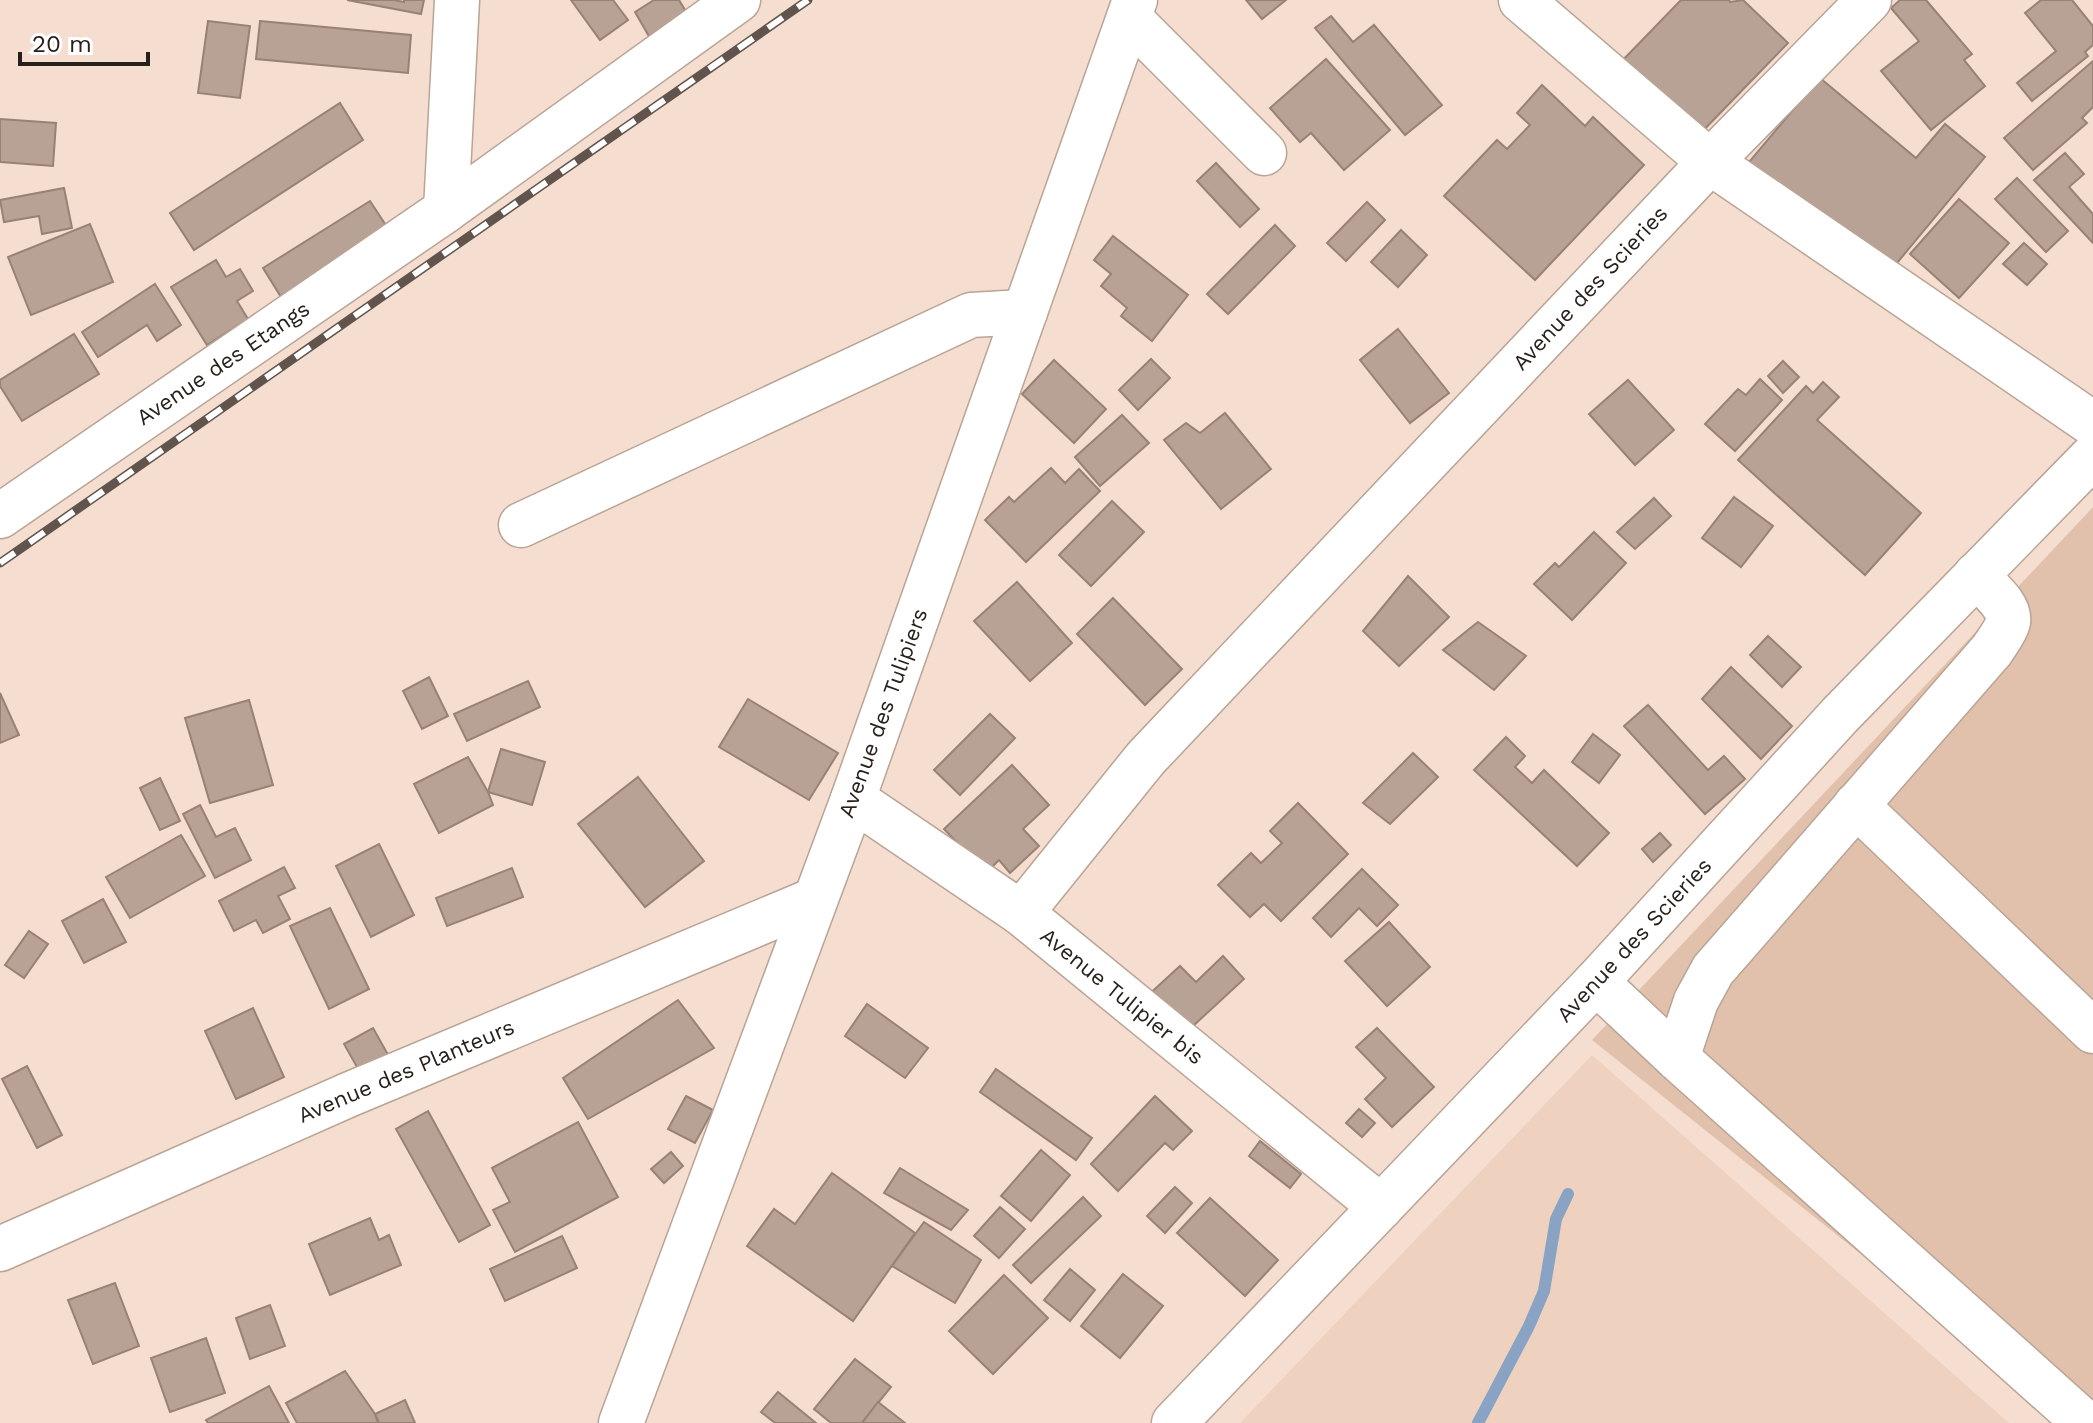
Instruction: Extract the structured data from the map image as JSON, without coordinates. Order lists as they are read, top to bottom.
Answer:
{
  "streets": {
    "street": [
      "Avenue des Scieries",
      "Avenue des Etangs",
      "Avenue des Tulipiers",
      "Avenue Tulipier bis",
      "Avenue des Planteurs"
    ]
  },
  "crossings": [
    ["Avenue des Scieries", "Avenue Tulipier bis"],
    ["Avenue des Tulipiers", "Avenue Tulipier bis"],
    ["Avenue des Tulipiers", "Avenue des Planteurs"]
  ],
  "scale_bar": "20 m"
}
